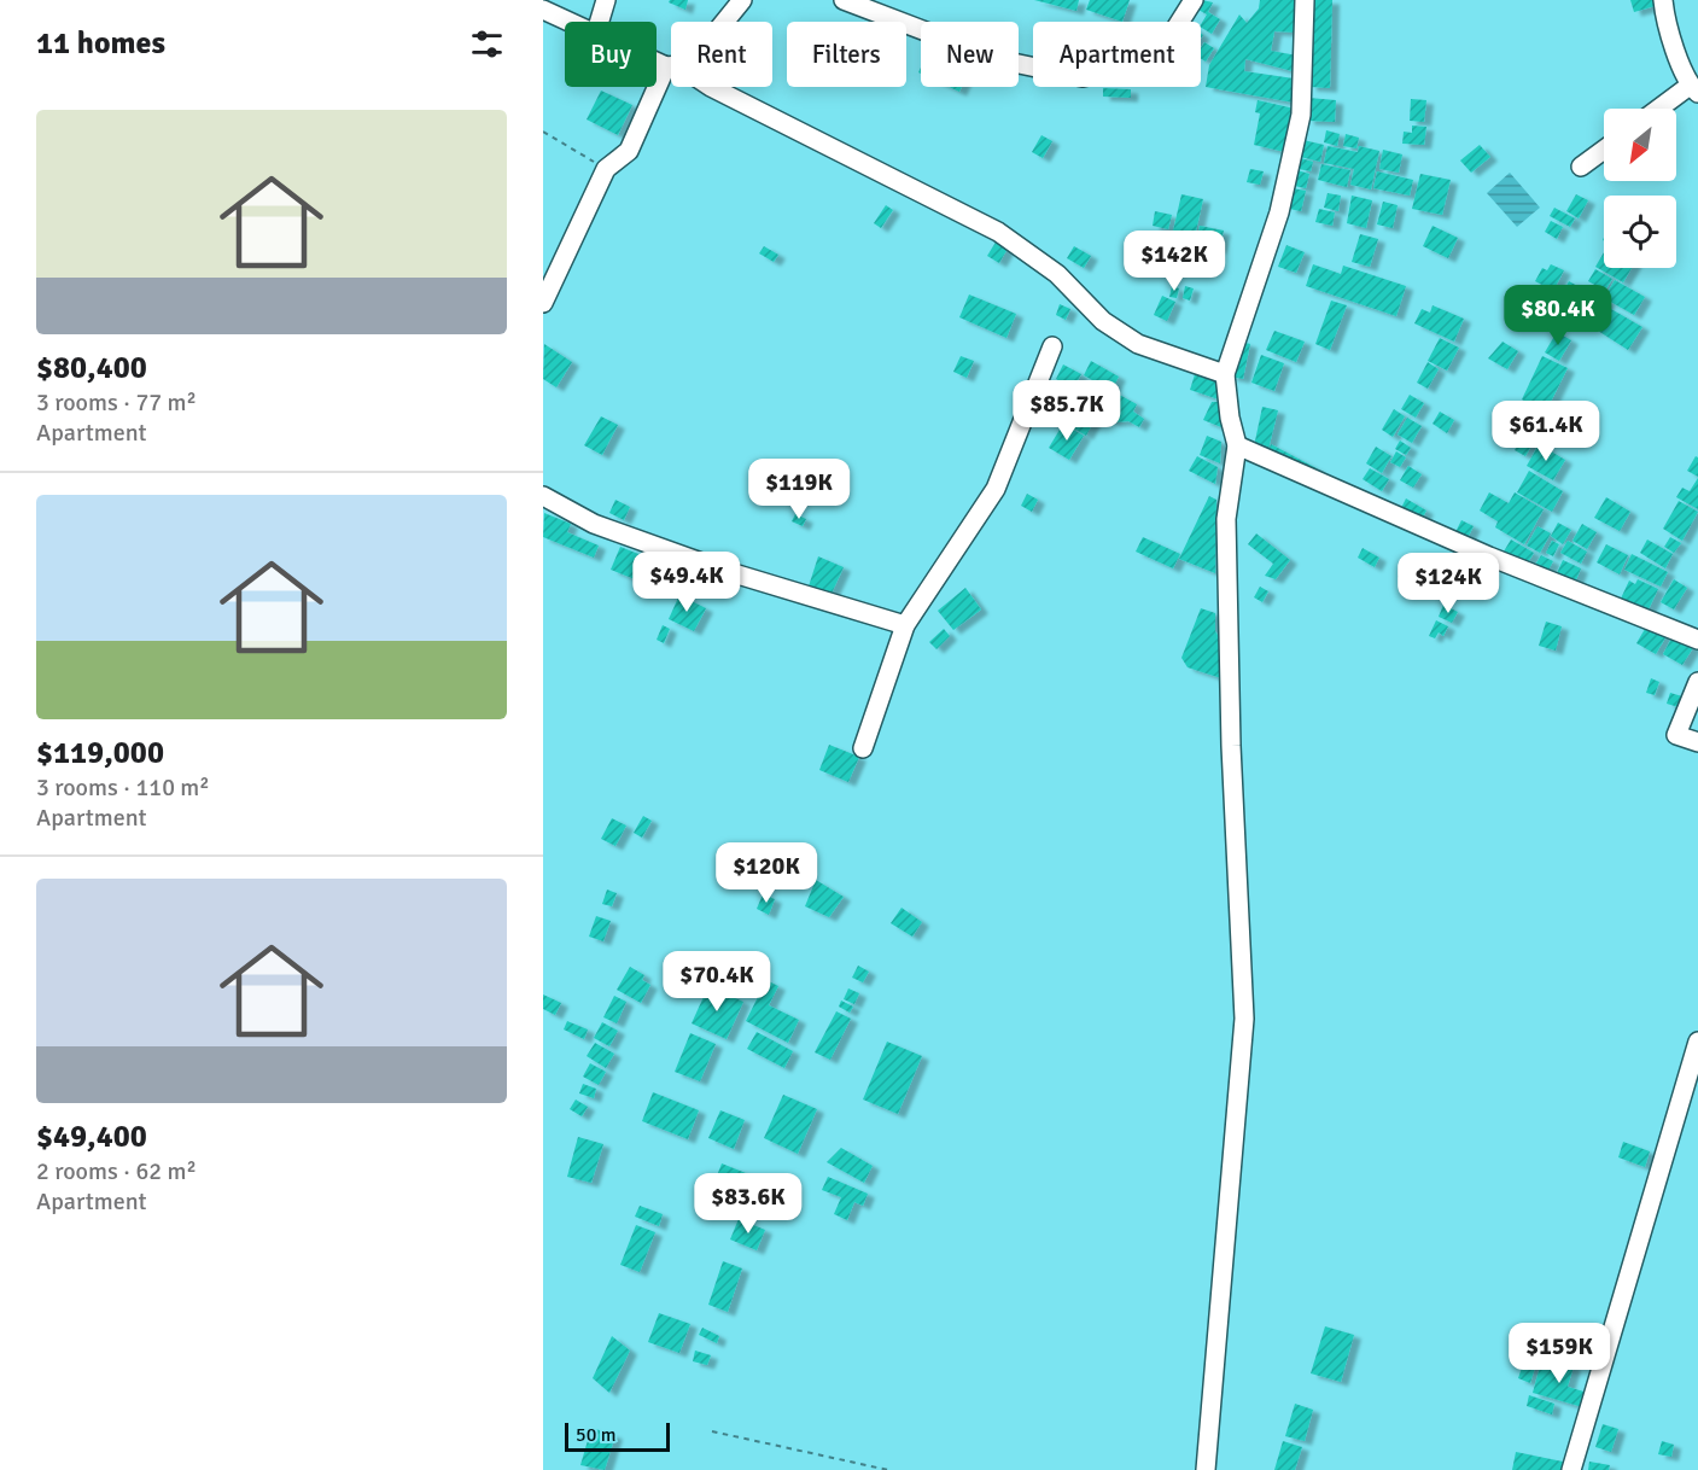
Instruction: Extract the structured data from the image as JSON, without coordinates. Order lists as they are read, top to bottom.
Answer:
{
  "scale_bar": "50 m",
  "north": "bottom left",
  "page": {
    "heading": "11 homes",
    "chip": [
      "Buy",
      "Rent",
      "Filters",
      "New",
      "Apartment"
    ],
    "list": [
      {
        "name": "$80,400",
        "note": "3 rooms · 77 m² · Apartment"
      },
      {
        "name": "$119,000",
        "note": "3 rooms · 110 m² · Apartment"
      },
      {
        "name": "$49,400",
        "note": "2 rooms · 62 m² · Apartment"
      }
    ],
    "price": [
      "$142K",
      "$80.4K",
      "$85.7K",
      "$61.4K",
      "$119K",
      "$49.4K",
      "$124K",
      "$120K",
      "$70.4K",
      "$83.6K",
      "$159K"
    ],
    "scale": "50 m"
  }
}
